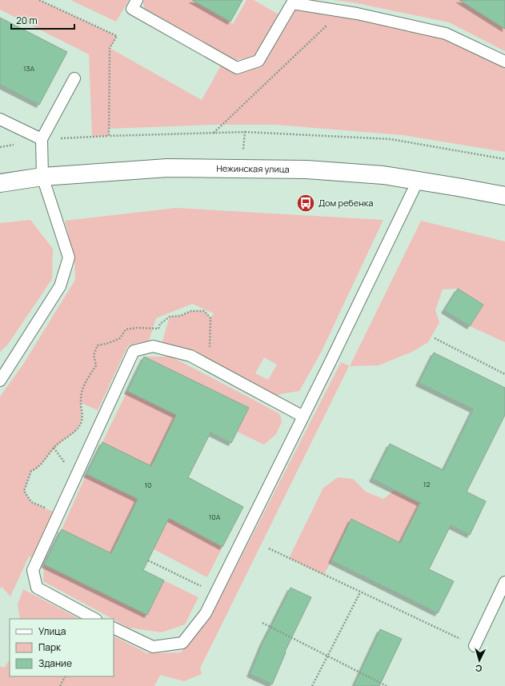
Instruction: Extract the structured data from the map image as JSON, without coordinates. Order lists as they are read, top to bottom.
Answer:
{
  "streets": {
    "street": ["Нежинская улица"]
  },
  "places": {
    "bus stop": ["Дом ребенка"]
  },
  "house_numbers": [
    "13А",
    "12",
    "10",
    "10А"
  ],
  "legend": ["Улица", "Парк", "Здание"],
  "scale_bar": "20 m",
  "north": "bottom"
}
